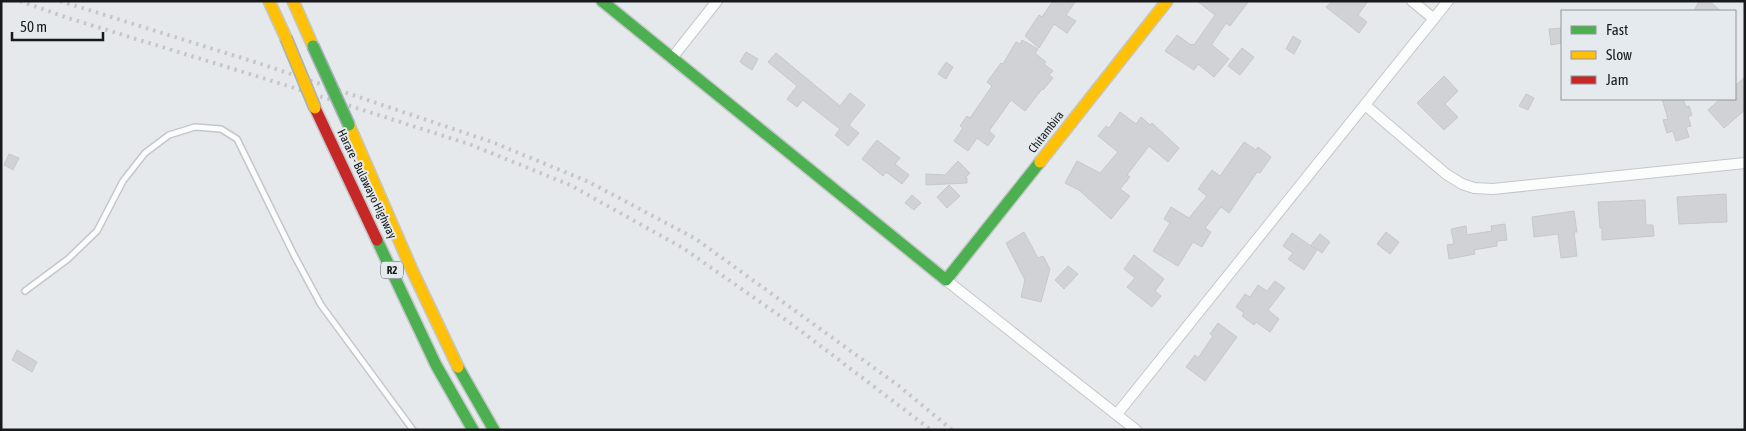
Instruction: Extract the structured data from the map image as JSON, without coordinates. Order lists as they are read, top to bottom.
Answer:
{
  "streets": {
    "main road": ["Chitambira", "Harare - Bulawayo Highway", "R2"]
  },
  "legend": ["Fast", "Slow", "Jam"],
  "scale_bar": "50 m"
}
